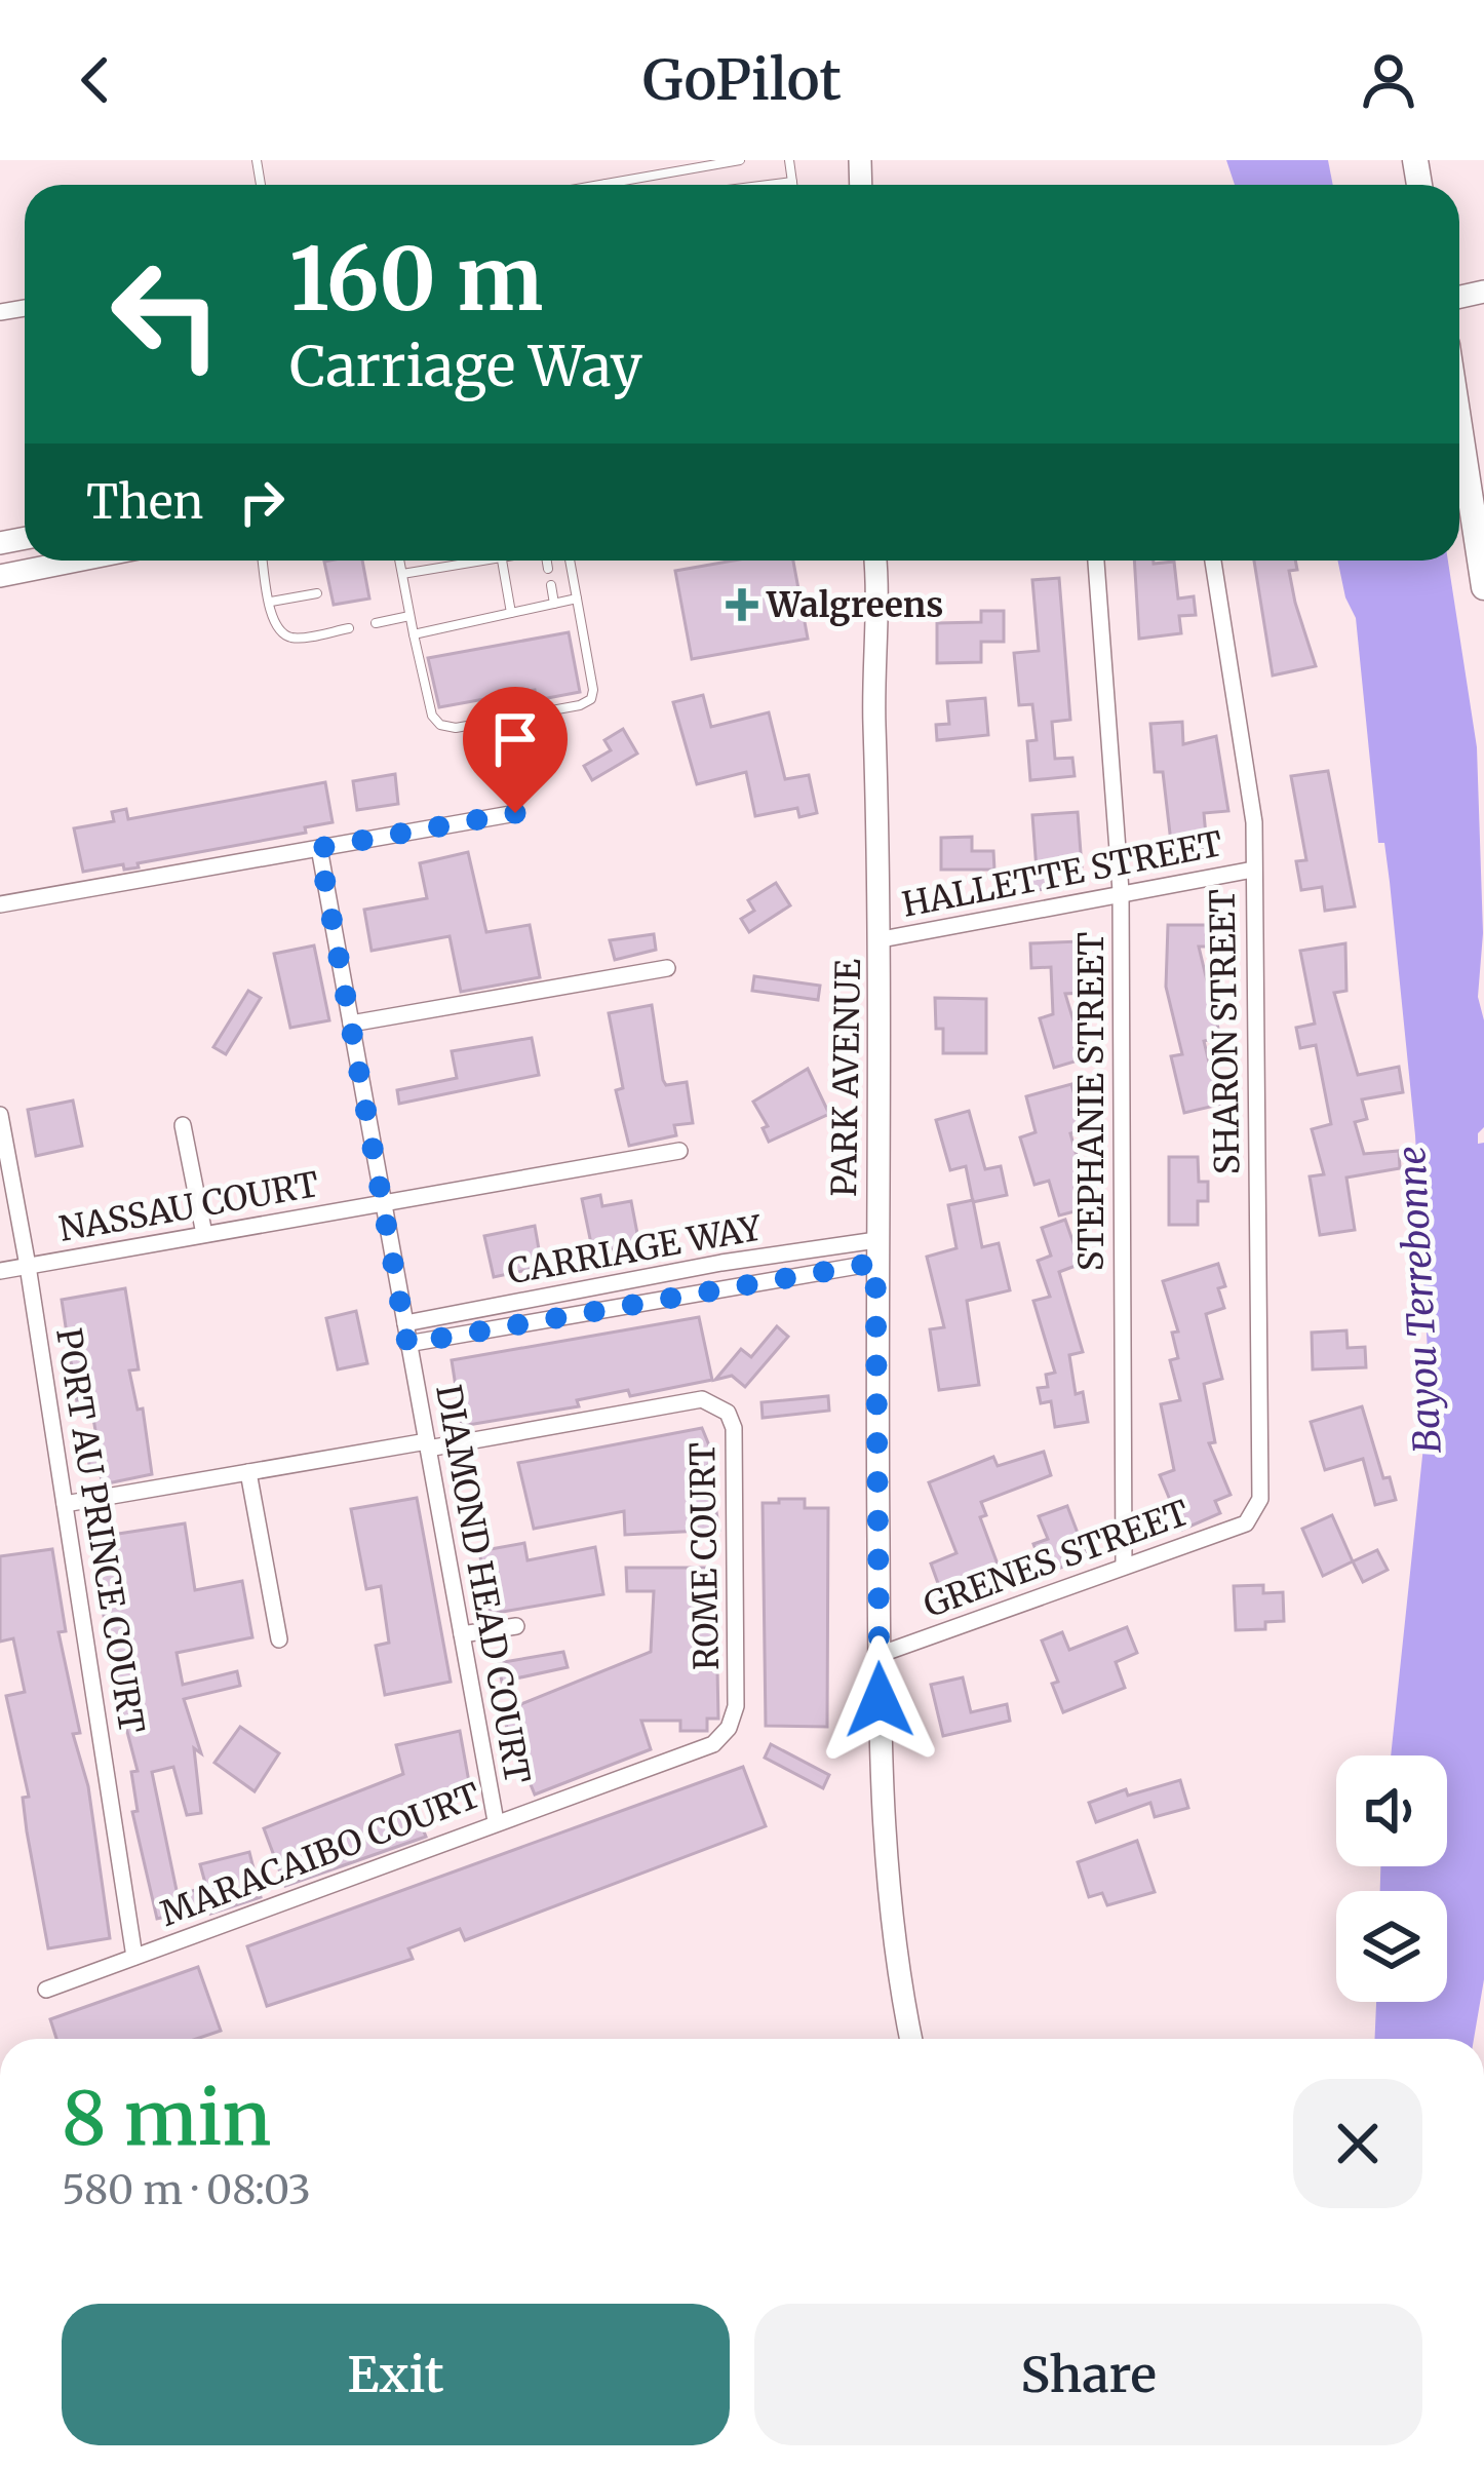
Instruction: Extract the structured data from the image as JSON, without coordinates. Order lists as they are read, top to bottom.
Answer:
{
  "streets": {
    "main road": ["PARK AVENUE"],
    "street": [
      "HALLETTE STREET",
      "SHARON STREET",
      "STEPHANIE STREET",
      "NASSAU COURT",
      "CARRIAGE WAY",
      "PORT AU PRINCE COURT",
      "ROME COURT",
      "GRENES STREET",
      "DIAMOND HEAD COURT",
      "MARACAIBO COURT"
    ]
  },
  "crossings": [
    ["HALLETTE STREET", "SHARON STREET"],
    ["HALLETTE STREET", "PARK AVENUE"],
    ["HALLETTE STREET", "STEPHANIE STREET"],
    ["SHARON STREET", "GRENES STREET"],
    ["PARK AVENUE", "CARRIAGE WAY"],
    ["PARK AVENUE", "GRENES STREET"],
    ["STEPHANIE STREET", "GRENES STREET"],
    ["NASSAU COURT", "PORT AU PRINCE COURT"],
    ["NASSAU COURT", "DIAMOND HEAD COURT"],
    ["CARRIAGE WAY", "DIAMOND HEAD COURT"],
    ["PORT AU PRINCE COURT", "MARACAIBO COURT"],
    ["ROME COURT", "DIAMOND HEAD COURT"],
    ["ROME COURT", "MARACAIBO COURT"],
    ["DIAMOND HEAD COURT", "MARACAIBO COURT"]
  ],
  "water": ["Bayou Terrebonne"],
  "places": {
    "health": ["Walgreens"]
  },
  "page": {
    "header": "GoPilot",
    "turn": ["160 m", "Carriage Way"],
    "then": "Then",
    "heading": ["8 min", "580 m · 08:03"],
    "buttons": ["Exit", "Share"]
  }
}
